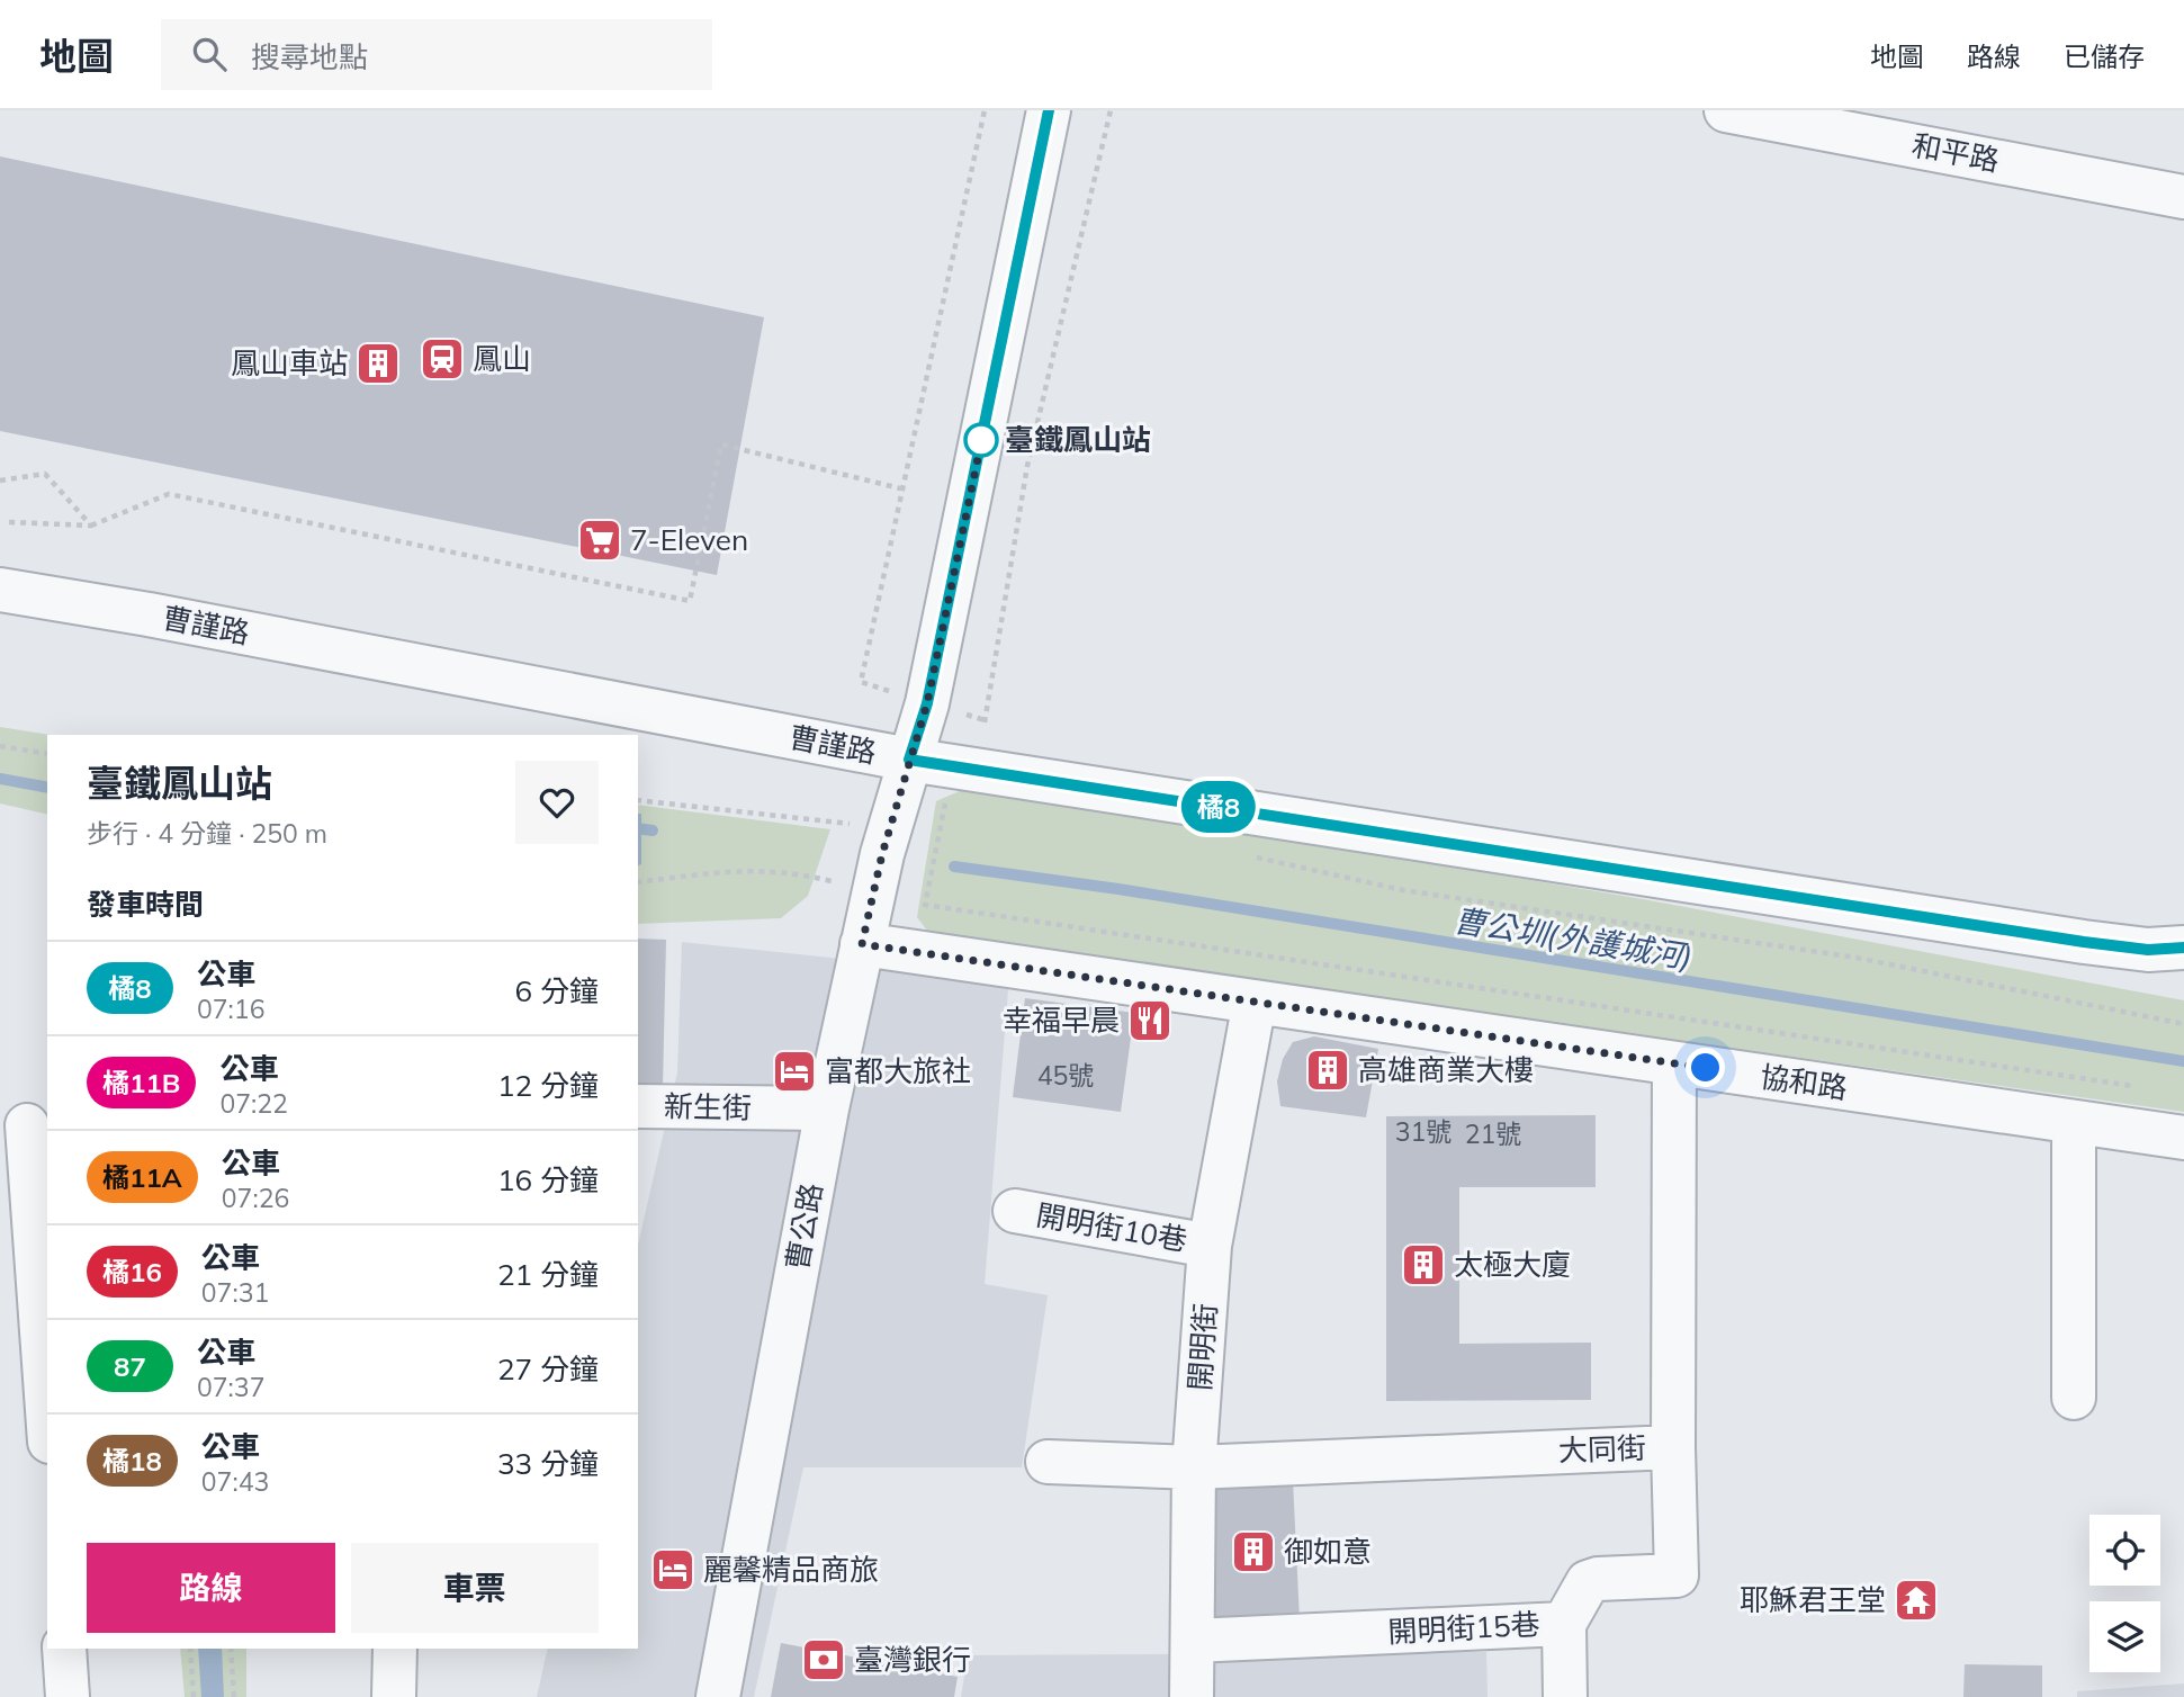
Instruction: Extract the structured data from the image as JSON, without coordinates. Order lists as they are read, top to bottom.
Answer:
{
  "streets": {
    "street": [
      "和平路",
      "曹謹路",
      "協和路",
      "新生街",
      "曹公路",
      "開明街10巷",
      "開明街",
      "大同街",
      "開明街15巷"
    ]
  },
  "crossings": [
    ["曹謹路", "曹公路"],
    ["協和路", "曹公路"],
    ["協和路", "開明街"],
    ["協和路", "大同街"],
    ["新生街", "曹公路"],
    ["開明街10巷", "開明街"],
    ["開明街", "大同街"],
    ["開明街", "開明街15巷"],
    ["大同街", "開明街15巷"]
  ],
  "water": ["曹公圳(外護城河)"],
  "places": {
    "station": ["鳳山"],
    "building": [
      "鳳山車站",
      "高雄商業大樓",
      "太極大廈",
      "御如意"
    ],
    "other": ["臺鐵鳳山站"],
    "supermarket": ["7-Eleven"],
    "restaurant": ["幸福早晨"],
    "hotel": ["富都大旅社", "麗馨精品商旅"],
    "temple": ["耶穌君王堂"],
    "bank": ["臺灣銀行"]
  },
  "lines": ["bus line 橘8"],
  "house_numbers": ["45號", "31號", "21號"],
  "page": {
    "header": "地圖",
    "search": "搜尋地點",
    "nav": ["地圖", "路線", "已儲存"],
    "on_map": "橘8",
    "heading": [
      ["臺鐵鳳山站", "步行 · 4 分鐘 · 250 m"],
      "發車時間"
    ],
    "list": [
      {
        "mark": "橘8",
        "name": "公車",
        "note": "07:16",
        "value": "6 分鐘"
      },
      {
        "mark": "橘11B",
        "name": "公車",
        "note": "07:22",
        "value": "12 分鐘"
      },
      {
        "mark": "橘11A",
        "name": "公車",
        "note": "07:26",
        "value": "16 分鐘"
      },
      {
        "mark": "橘16",
        "name": "公車",
        "note": "07:31",
        "value": "21 分鐘"
      },
      {
        "mark": "87",
        "name": "公車",
        "note": "07:37",
        "value": "27 分鐘"
      },
      {
        "mark": "橘18",
        "name": "公車",
        "note": "07:43",
        "value": "33 分鐘"
      }
    ],
    "buttons": ["路線", "車票"]
  }
}
